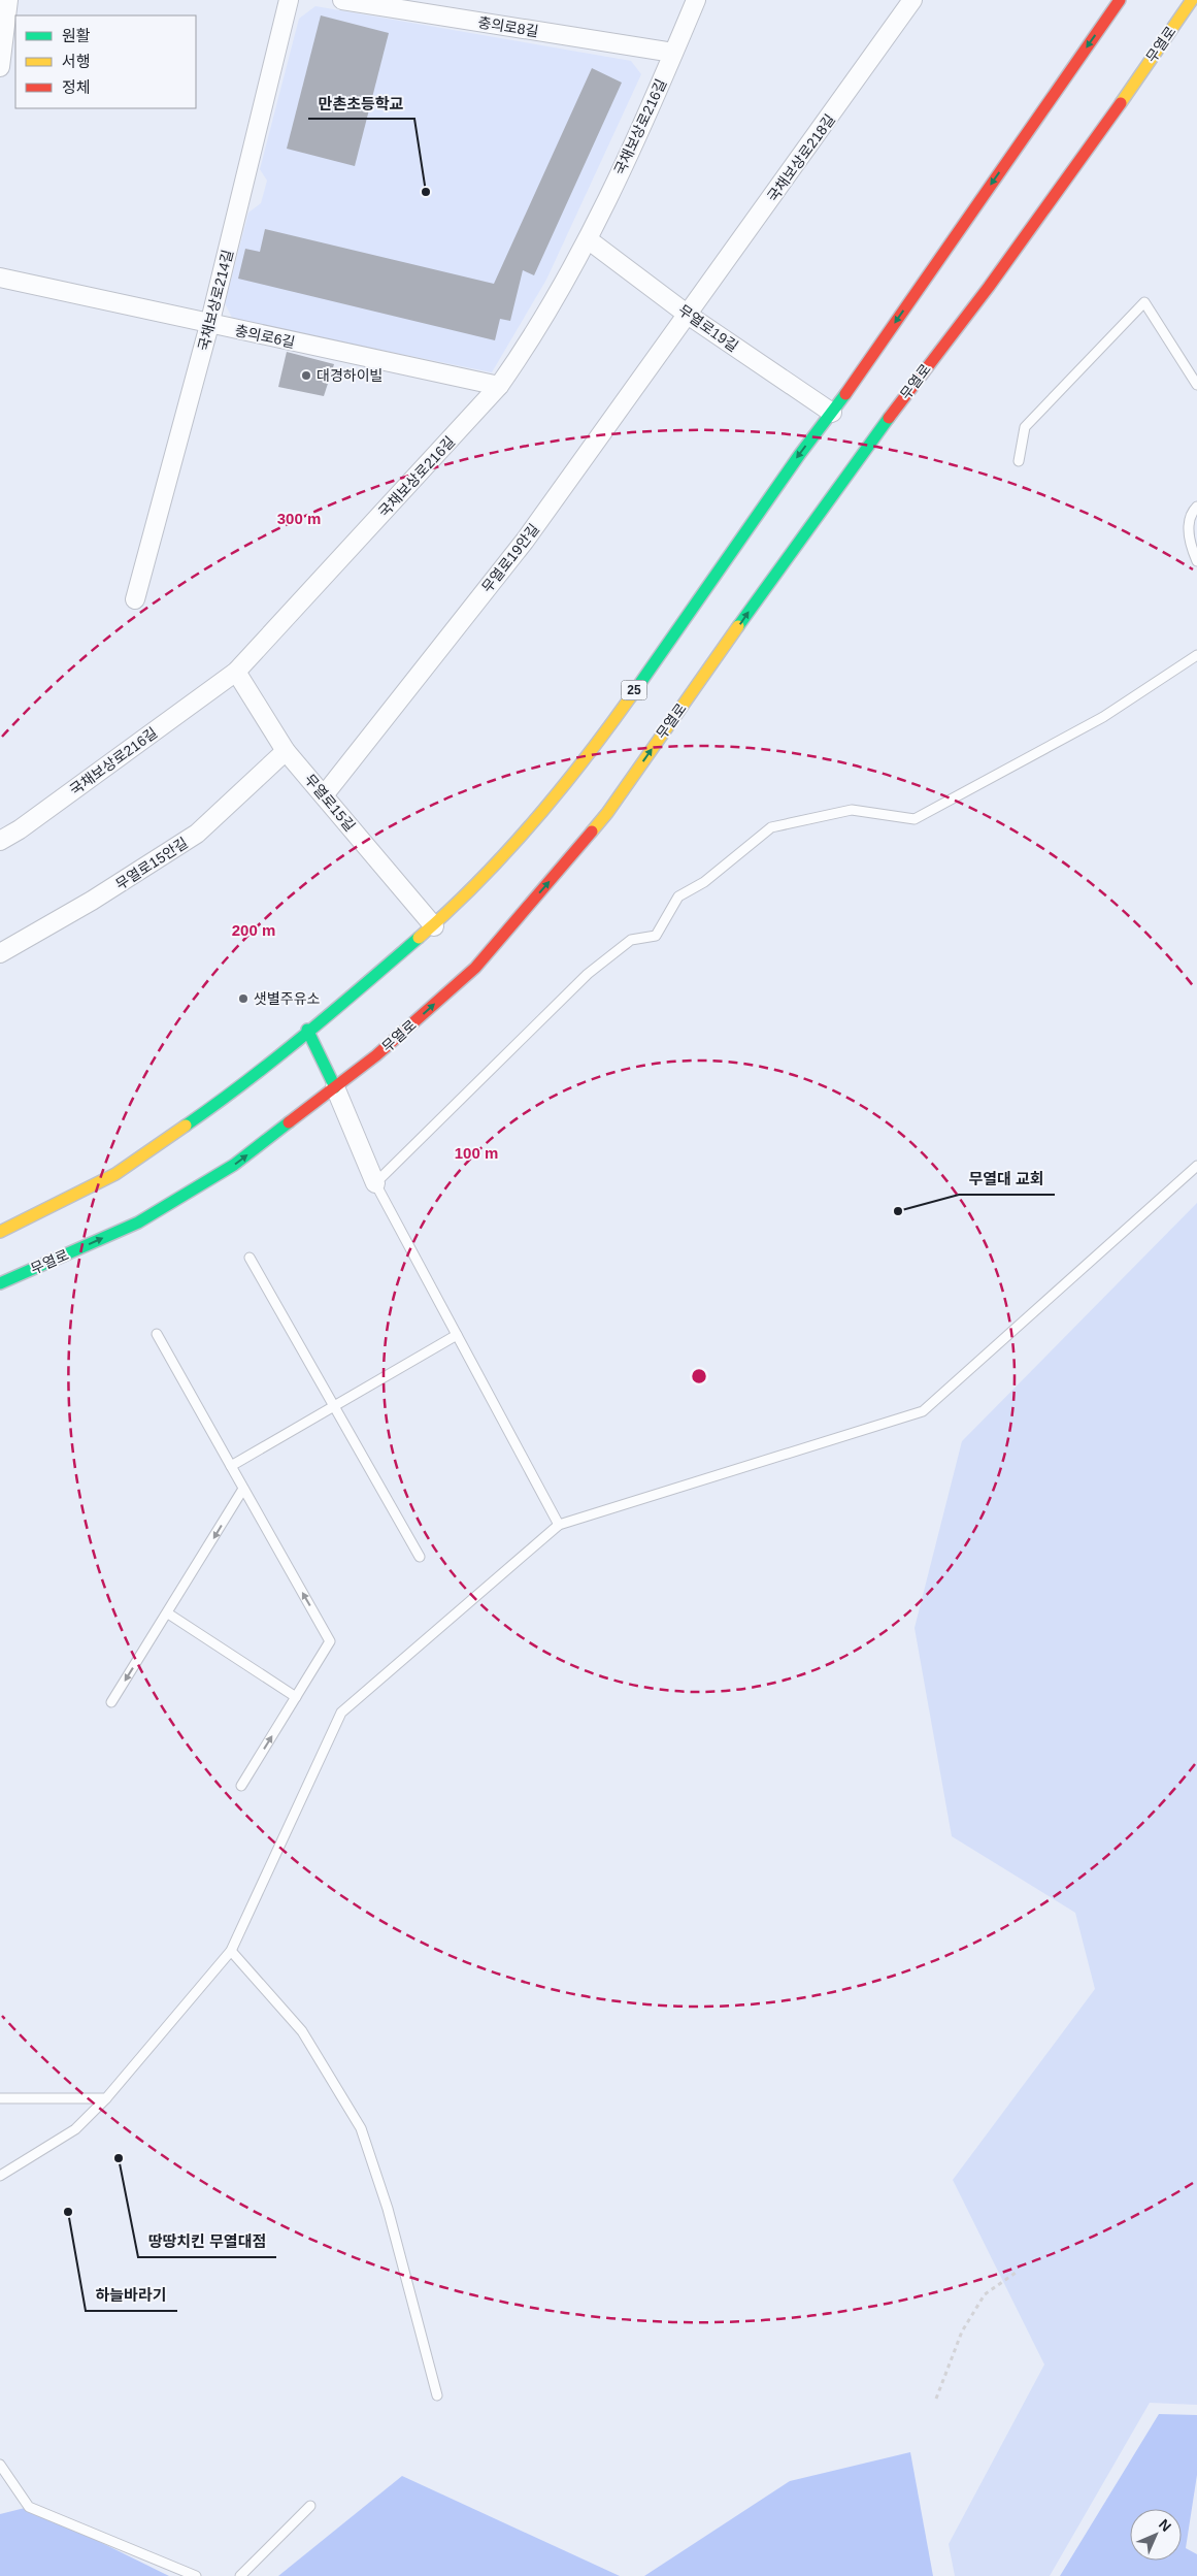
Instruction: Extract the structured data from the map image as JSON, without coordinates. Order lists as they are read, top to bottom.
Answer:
{
  "streets": {
    "main road": ["무열로", "25"],
    "street": [
      "충의로8길",
      "국채보상로216길",
      "국채보상로218길",
      "국채보상로214길",
      "무열로19길",
      "충의로6길",
      "무열로19안길",
      "무열로15길",
      "무열로15안길"
    ]
  },
  "crossings": [
    ["충의로8길", "국채보상로216길"],
    ["국채보상로216길", "무열로19길"],
    ["국채보상로216길", "충의로6길"],
    ["국채보상로216길", "무열로15길"],
    ["국채보상로218길", "무열로19길"],
    ["국채보상로218길", "무열로19안길"],
    ["국채보상로214길", "충의로6길"],
    ["무열로19길", "무열로19안길"],
    ["무열로19길", "25"],
    ["무열로19안길", "무열로15길"],
    ["25", "무열로15길"],
    ["무열로15길", "무열로15안길"]
  ],
  "places": [
    "만촌초등학교",
    "대경하이빌",
    "샛별주유소",
    "무열대 교회",
    "땅땅치킨 무열대점",
    "하늘바라기"
  ],
  "legend": ["원활", "서행", "정체"],
  "north": "top right",
  "rings": ["300 m", "200 m", "100 m"]
}
